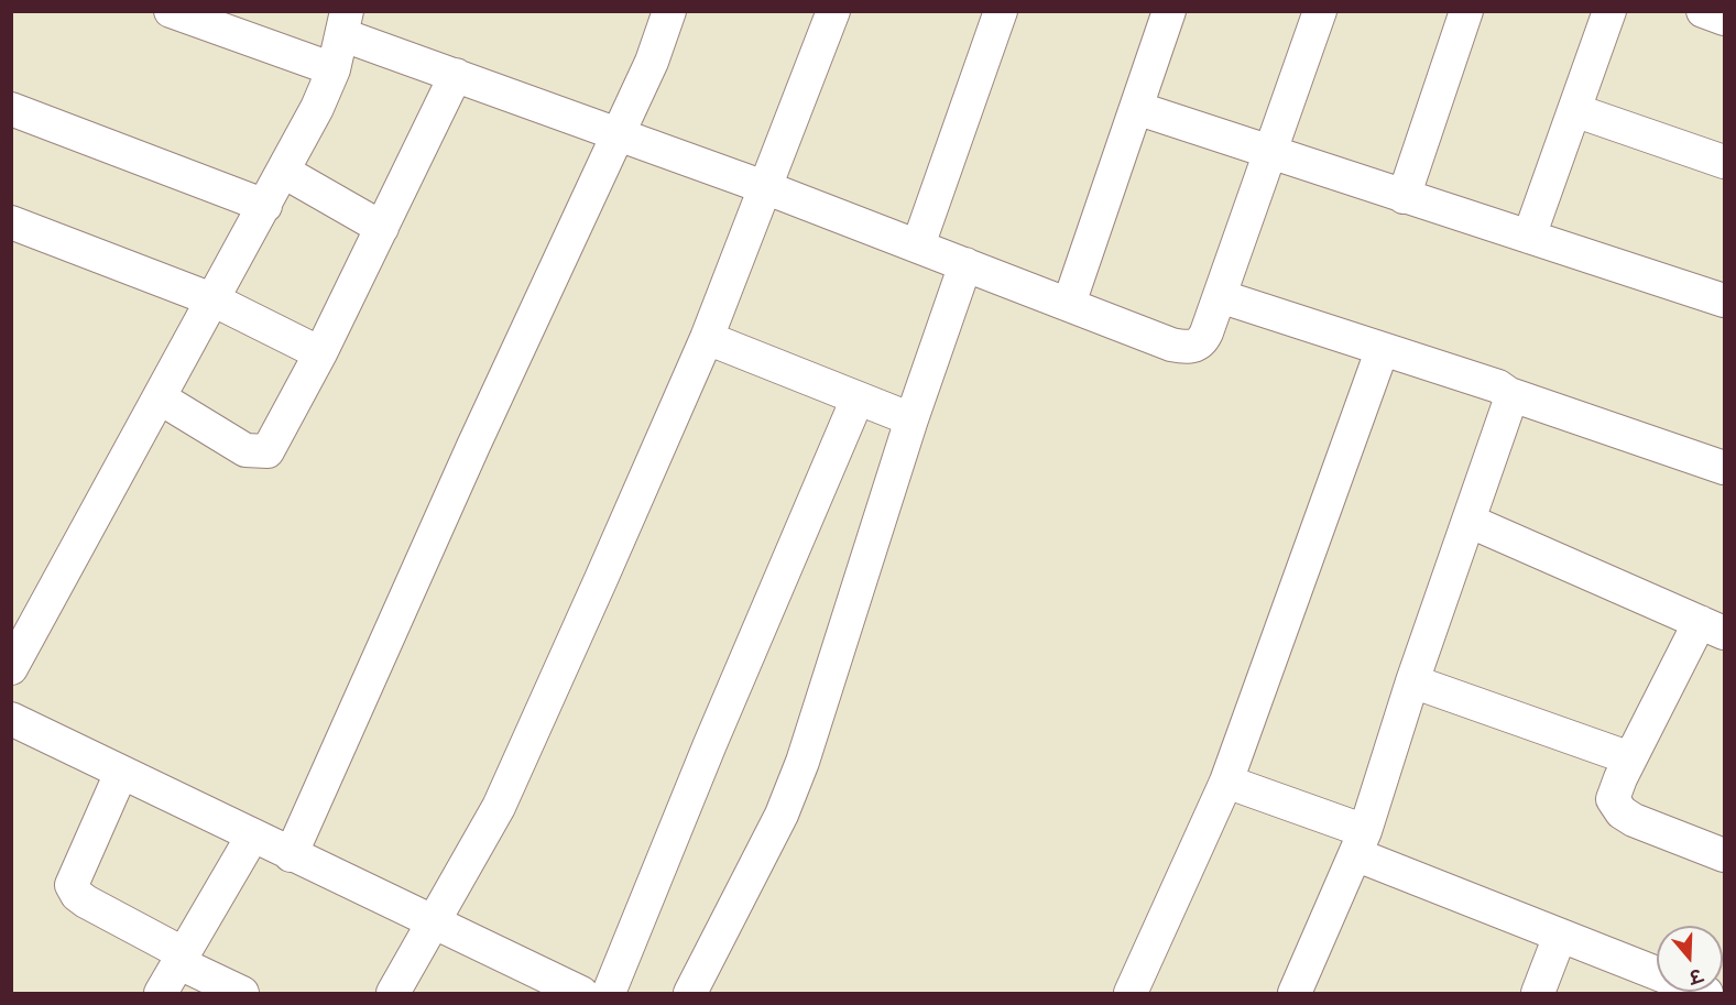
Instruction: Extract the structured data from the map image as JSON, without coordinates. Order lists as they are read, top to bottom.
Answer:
{
  "north": "bottom"
}
